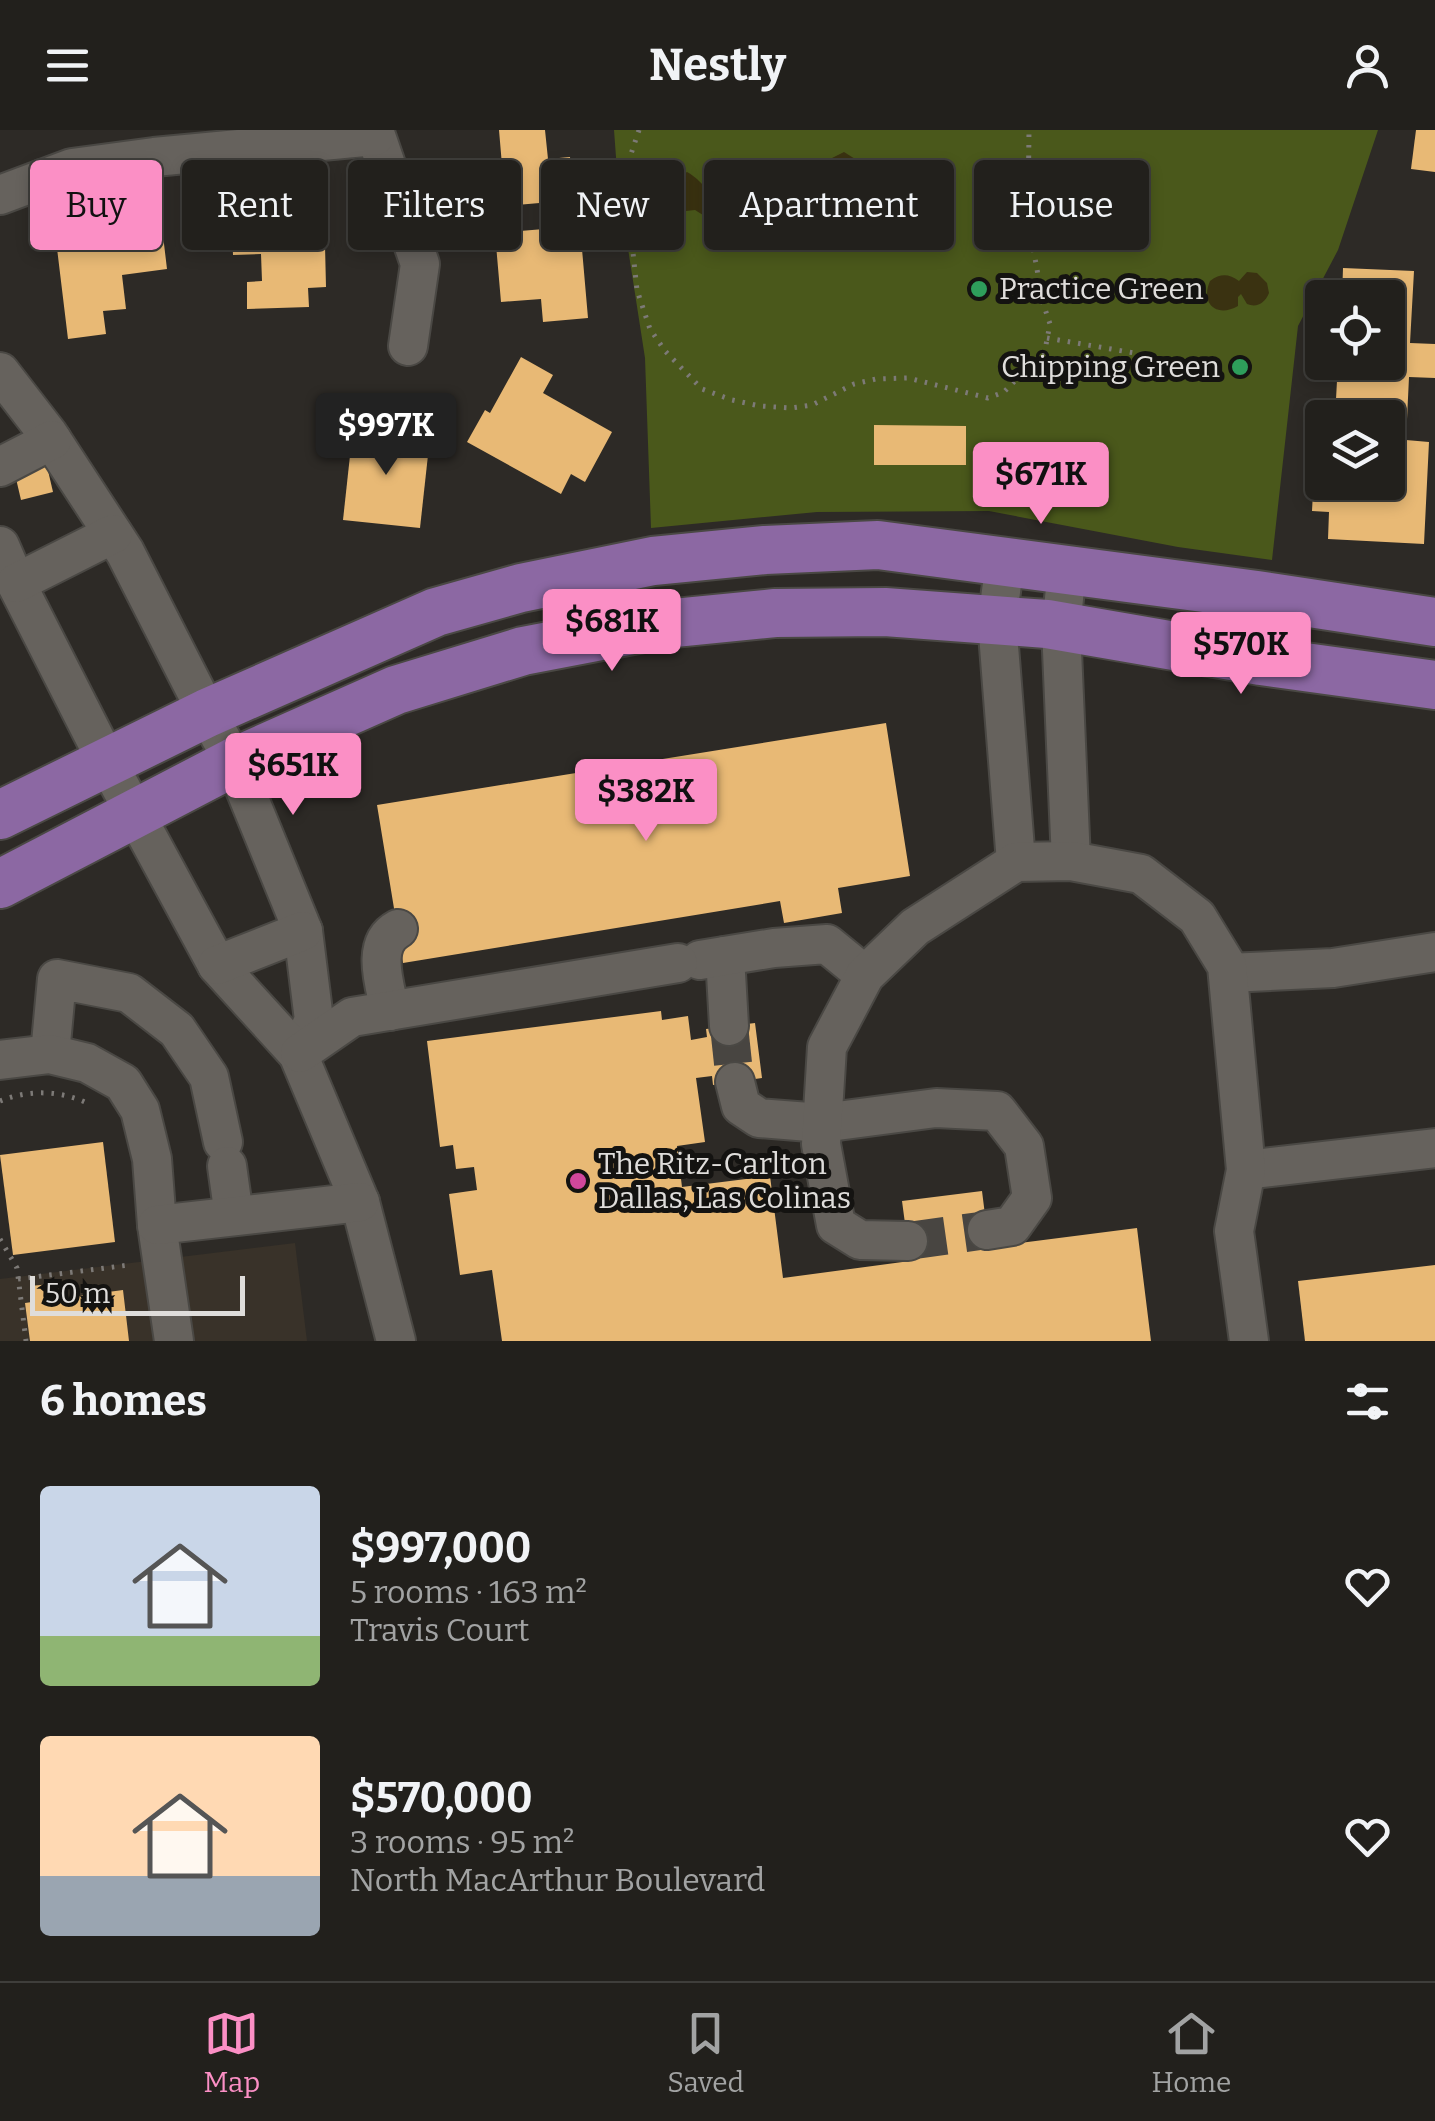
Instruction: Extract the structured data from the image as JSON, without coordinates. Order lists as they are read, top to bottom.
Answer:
{
  "places": ["Practice Green", "Chipping Green", "The Ritz-Carlton Dallas, Las Colinas"],
  "scale_bar": "50 m",
  "page": {
    "header": "Nestly",
    "chip": [
      "Buy",
      "Rent",
      "Filters",
      "New",
      "Apartment",
      "House"
    ],
    "price": [
      "$997K",
      "$671K",
      "$681K",
      "$570K",
      "$651K",
      "$382K"
    ],
    "scale": "50 m",
    "heading": "6 homes",
    "list": [
      {
        "name": "$997,000",
        "note": "5 rooms · 163 m² · Travis Court"
      },
      {
        "name": "$570,000",
        "note": "3 rooms · 95 m² · North MacArthur Boulevard"
      }
    ],
    "tabs": ["Map", "Saved", "Home"]
  }
}
